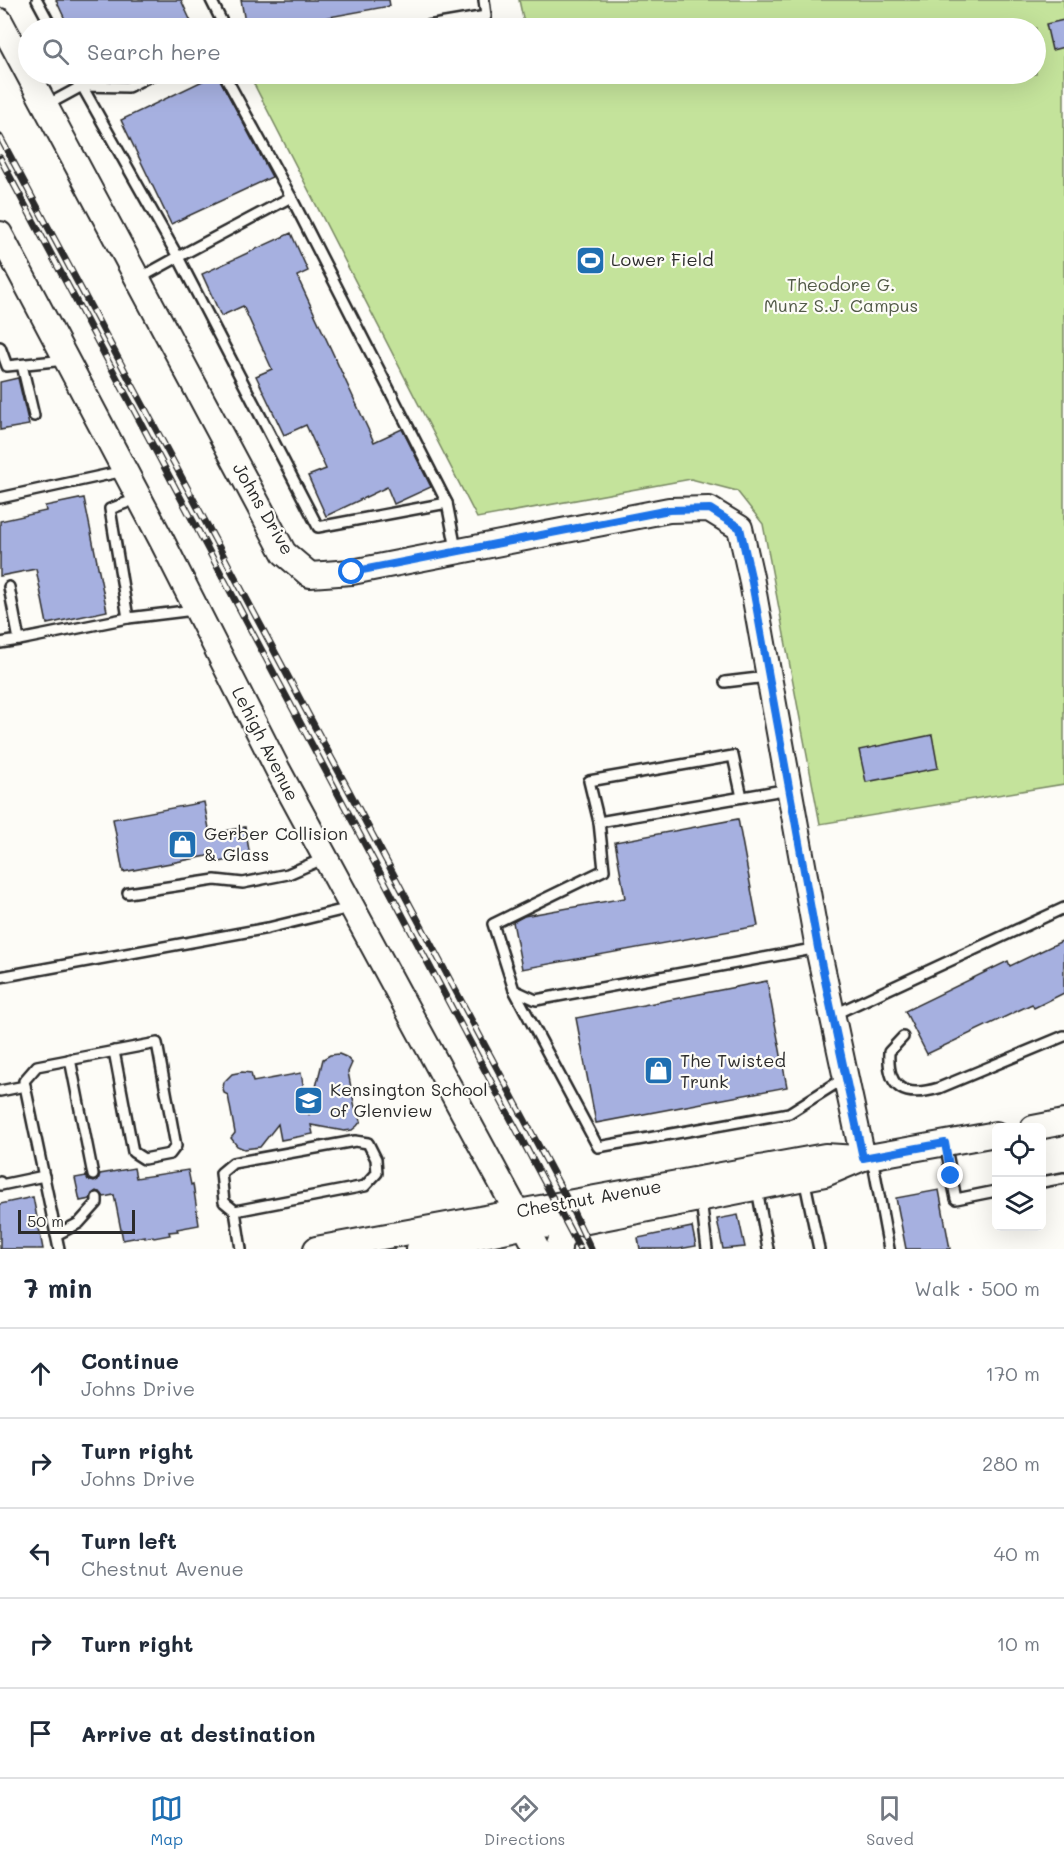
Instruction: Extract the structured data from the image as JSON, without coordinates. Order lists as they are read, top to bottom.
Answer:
{
  "streets": {
    "street": ["Johns Drive", "Lehigh Avenue", "Chestnut Avenue"]
  },
  "crossings": [
    ["Johns Drive", "Chestnut Avenue"],
    ["Lehigh Avenue", "Chestnut Avenue"]
  ],
  "parks": ["Theodore G. Munz S.J. Campus"],
  "places": {
    "sports": ["Lower Field"],
    "shop": ["Gerber Collision & Glass", "The Twisted Trunk"],
    "school or university": ["Kensington School of Glenview"]
  },
  "scale_bar": "50 m",
  "page": {
    "search": "Search here",
    "scale": "50 m",
    "heading": ["7 min", "Walk · 500 m"],
    "list": [
      ["Continue", "Johns Drive", "170 m"],
      ["Turn right", "Johns Drive", "280 m"],
      ["Turn left", "Chestnut Avenue", "40 m"],
      ["Turn right", "10 m"],
      "Arrive at destination"
    ],
    "nav": ["Map", "Directions", "Saved"]
  }
}
